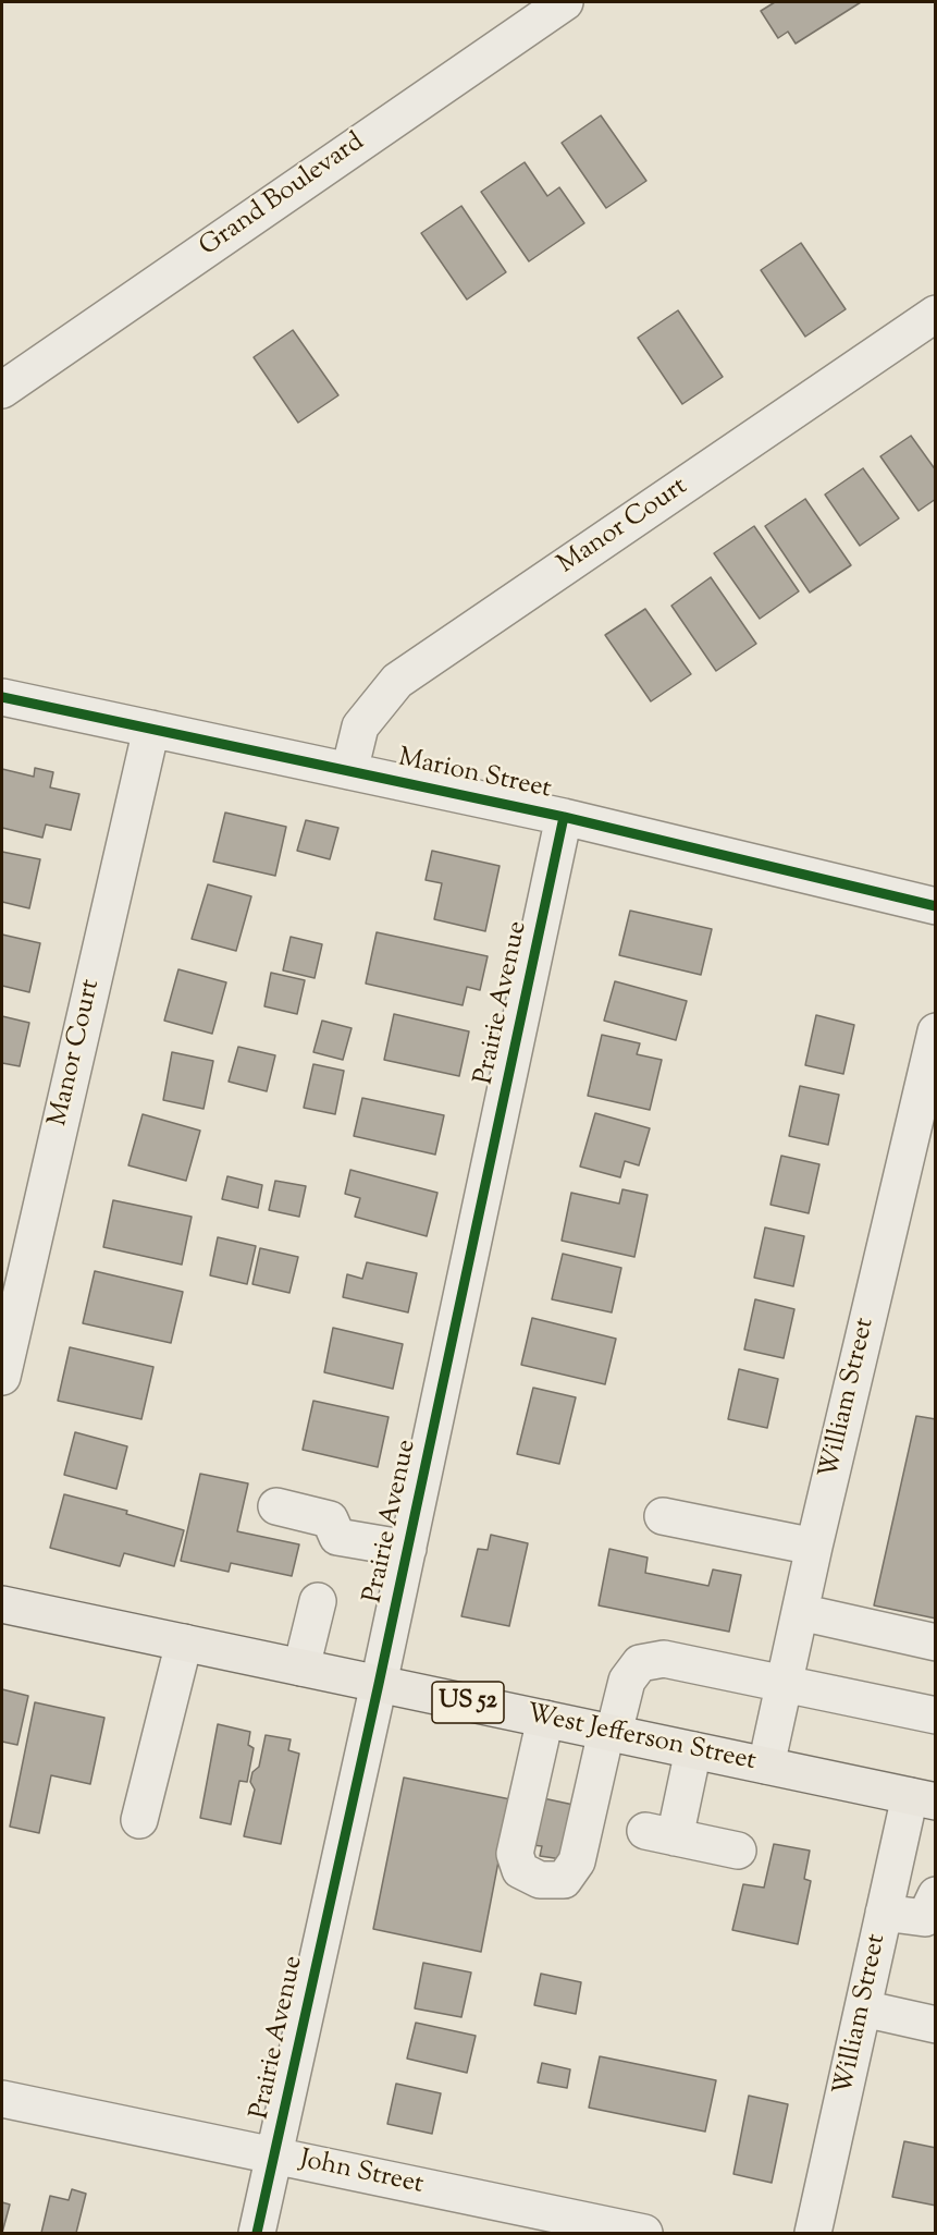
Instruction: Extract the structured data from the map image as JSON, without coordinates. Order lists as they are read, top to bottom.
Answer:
{
  "streets": {
    "main road": ["US 52", "West Jefferson Street"],
    "street": [
      "Grand Boulevard",
      "Manor Court",
      "Marion Street",
      "Prairie Avenue",
      "William Street",
      "John Street"
    ]
  },
  "crossings": [
    ["Manor Court", "Marion Street"],
    ["Marion Street", "Prairie Avenue"],
    ["Prairie Avenue", "West Jefferson Street"],
    ["Prairie Avenue", "John Street"],
    ["William Street", "West Jefferson Street"]
  ]
}
